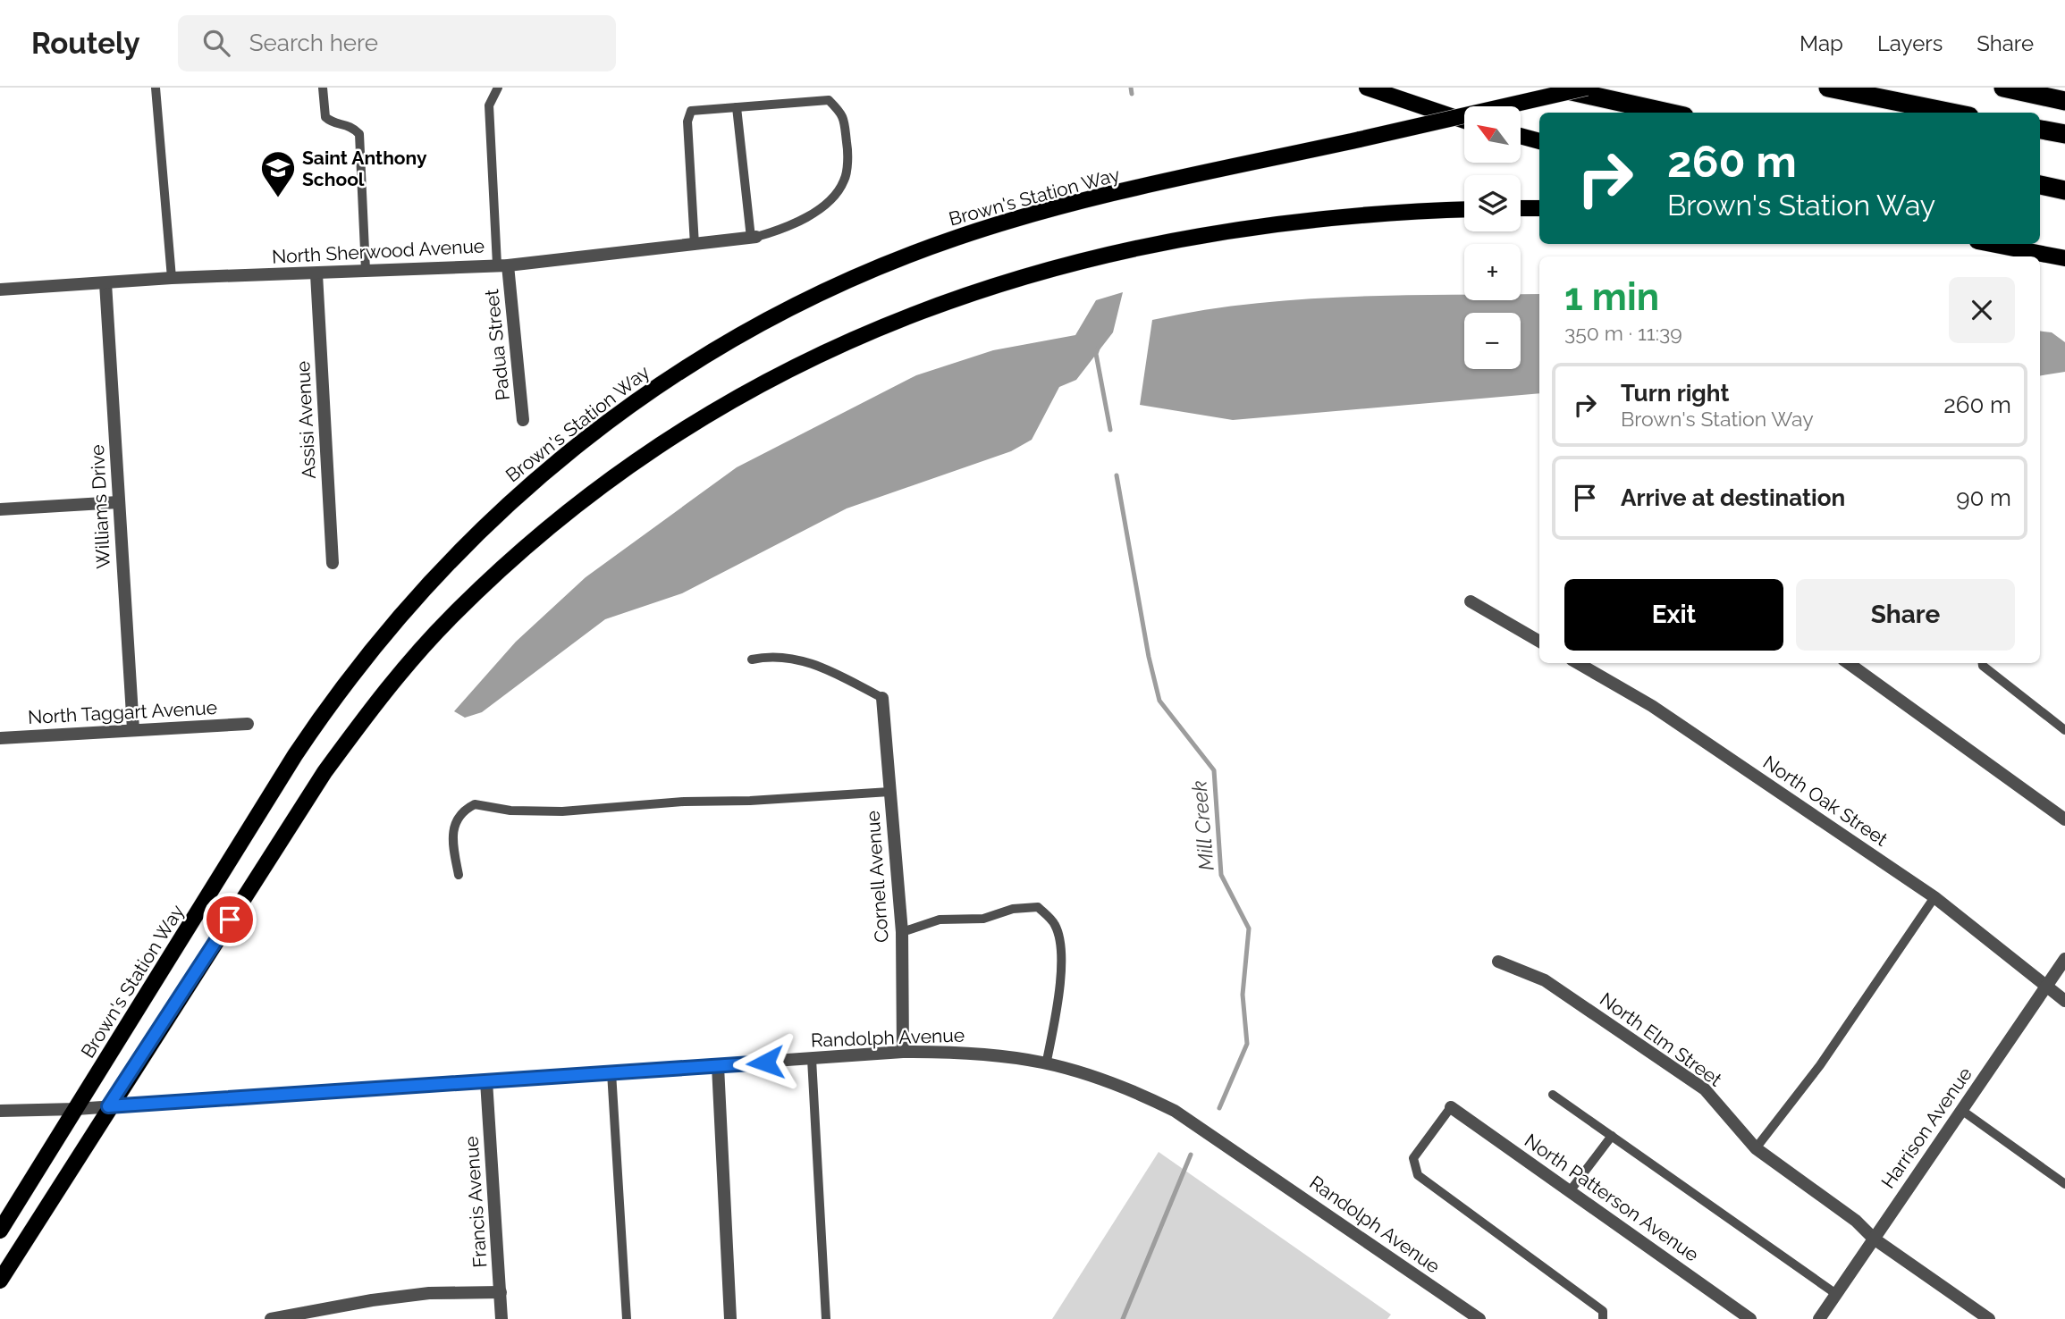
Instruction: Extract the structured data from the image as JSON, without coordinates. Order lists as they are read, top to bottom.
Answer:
{
  "streets": {
    "main road": ["Brown's Station Way"],
    "street": [
      "North Sherwood Avenue",
      "Padua Street",
      "Assisi Avenue",
      "Williams Drive",
      "North Taggart Avenue",
      "North Oak Street",
      "Cornell Avenue",
      "Randolph Avenue",
      "North Elm Street",
      "Harrison Avenue",
      "North Patterson Avenue",
      "Francis Avenue"
    ]
  },
  "crossings": [
    ["Brown's Station Way", "Randolph Avenue"],
    ["North Sherwood Avenue", "Padua Street"],
    ["North Sherwood Avenue", "Assisi Avenue"],
    ["North Sherwood Avenue", "Williams Drive"],
    ["Williams Drive", "North Taggart Avenue"],
    ["North Oak Street", "Harrison Avenue"],
    ["Cornell Avenue", "Randolph Avenue"],
    ["Randolph Avenue", "Francis Avenue"],
    ["North Elm Street", "Harrison Avenue"]
  ],
  "water": ["Mill Creek"],
  "places": {
    "school or university": ["Saint Anthony School"]
  },
  "north": "top left",
  "page": {
    "header": "Routely",
    "search": "Search here",
    "nav": ["Map", "Layers", "Share"],
    "map_buttons": ["+", "−"],
    "turn": ["260 m", "Brown's Station Way"],
    "heading": ["1 min", "350 m · 11:39"],
    "list": [
      {
        "name": "Turn right",
        "note": "Brown's Station Way",
        "value": "260 m"
      },
      {
        "name": "Arrive at destination",
        "value": "90 m"
      }
    ],
    "buttons": ["Exit", "Share"]
  }
}
